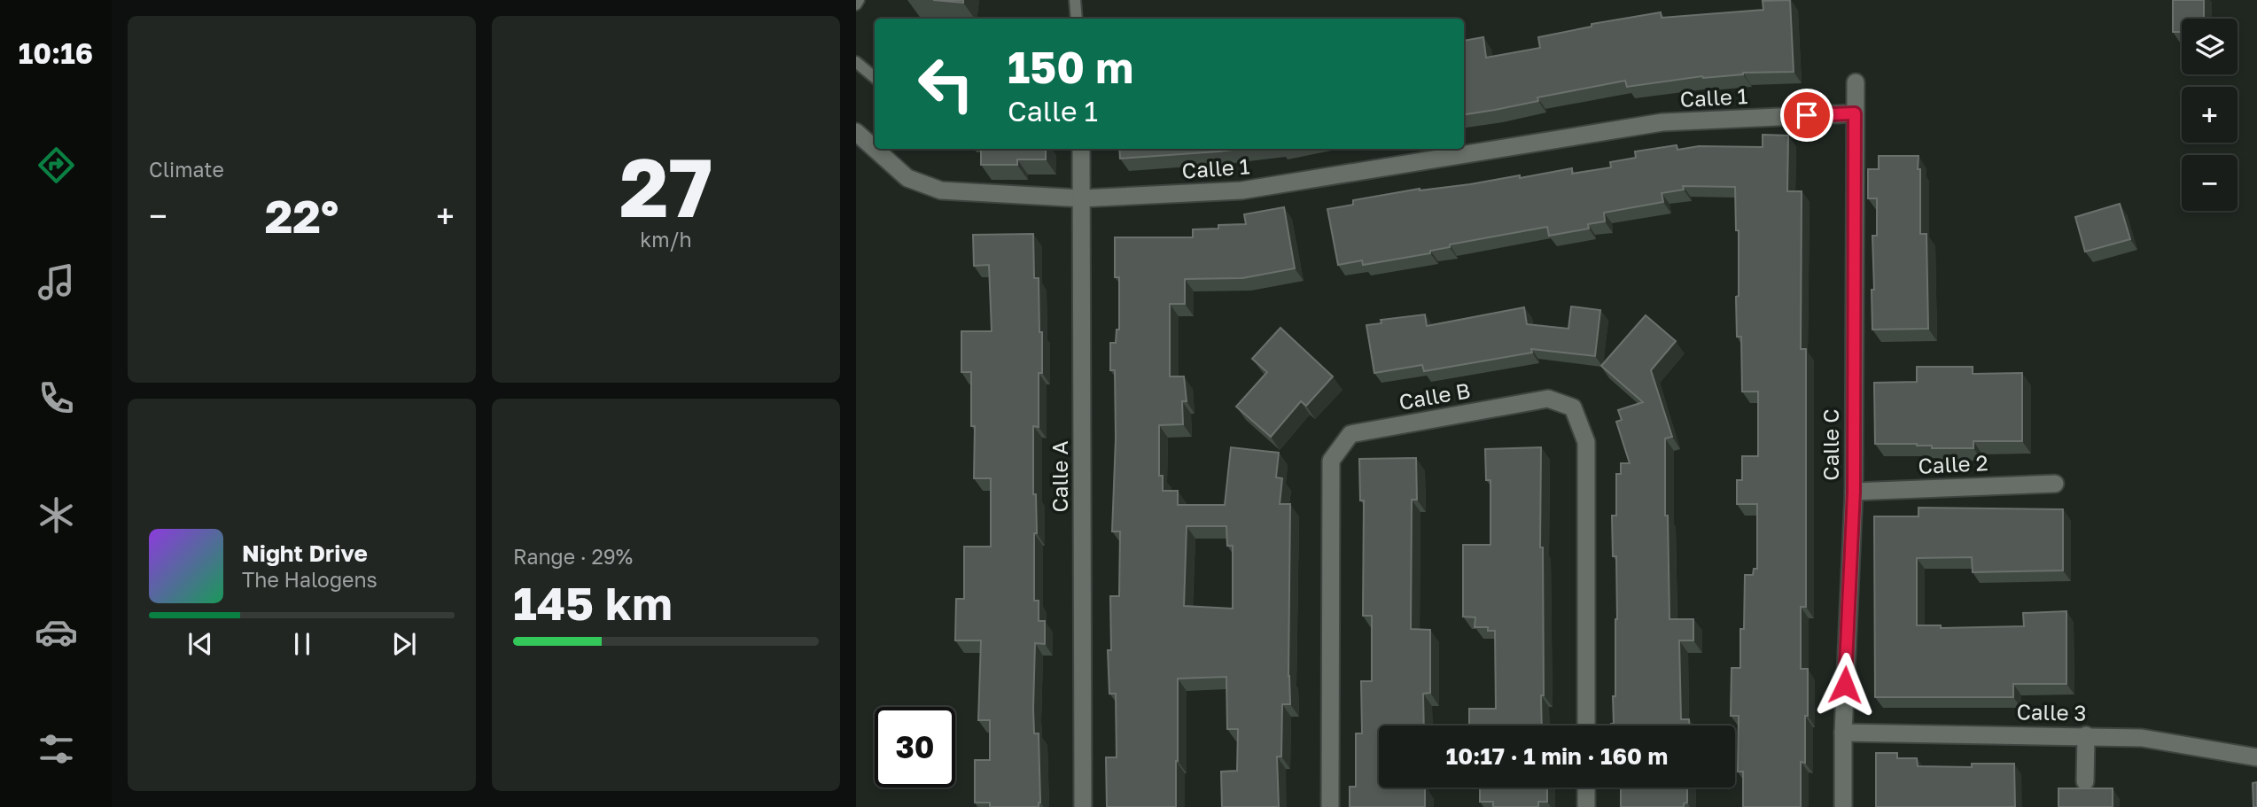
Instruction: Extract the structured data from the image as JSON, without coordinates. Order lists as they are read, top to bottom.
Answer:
{
  "streets": {
    "street": [
      "Calle 1",
      "Calle B",
      "Calle C",
      "Calle 2",
      "Calle A",
      "Calle 3"
    ]
  },
  "crossings": [
    ["Calle 1", "Calle C"],
    ["Calle 1", "Calle A"],
    ["Calle C", "Calle 2"],
    ["Calle C", "Calle 3"]
  ],
  "page": {
    "tabs": "10:16",
    "tile": [
      "Climate",
      ["27", "km/h"],
      ["Range · 29%", "145 km"]
    ],
    "map_buttons": ["+", "−"],
    "turn": ["150 m", "Calle 1"],
    "heat": ["−", "22°", "+"],
    "song": ["Night Drive", "The Halogens"],
    "limit": "30",
    "trip": "10:17 · 1 min · 160 m"
  }
}
